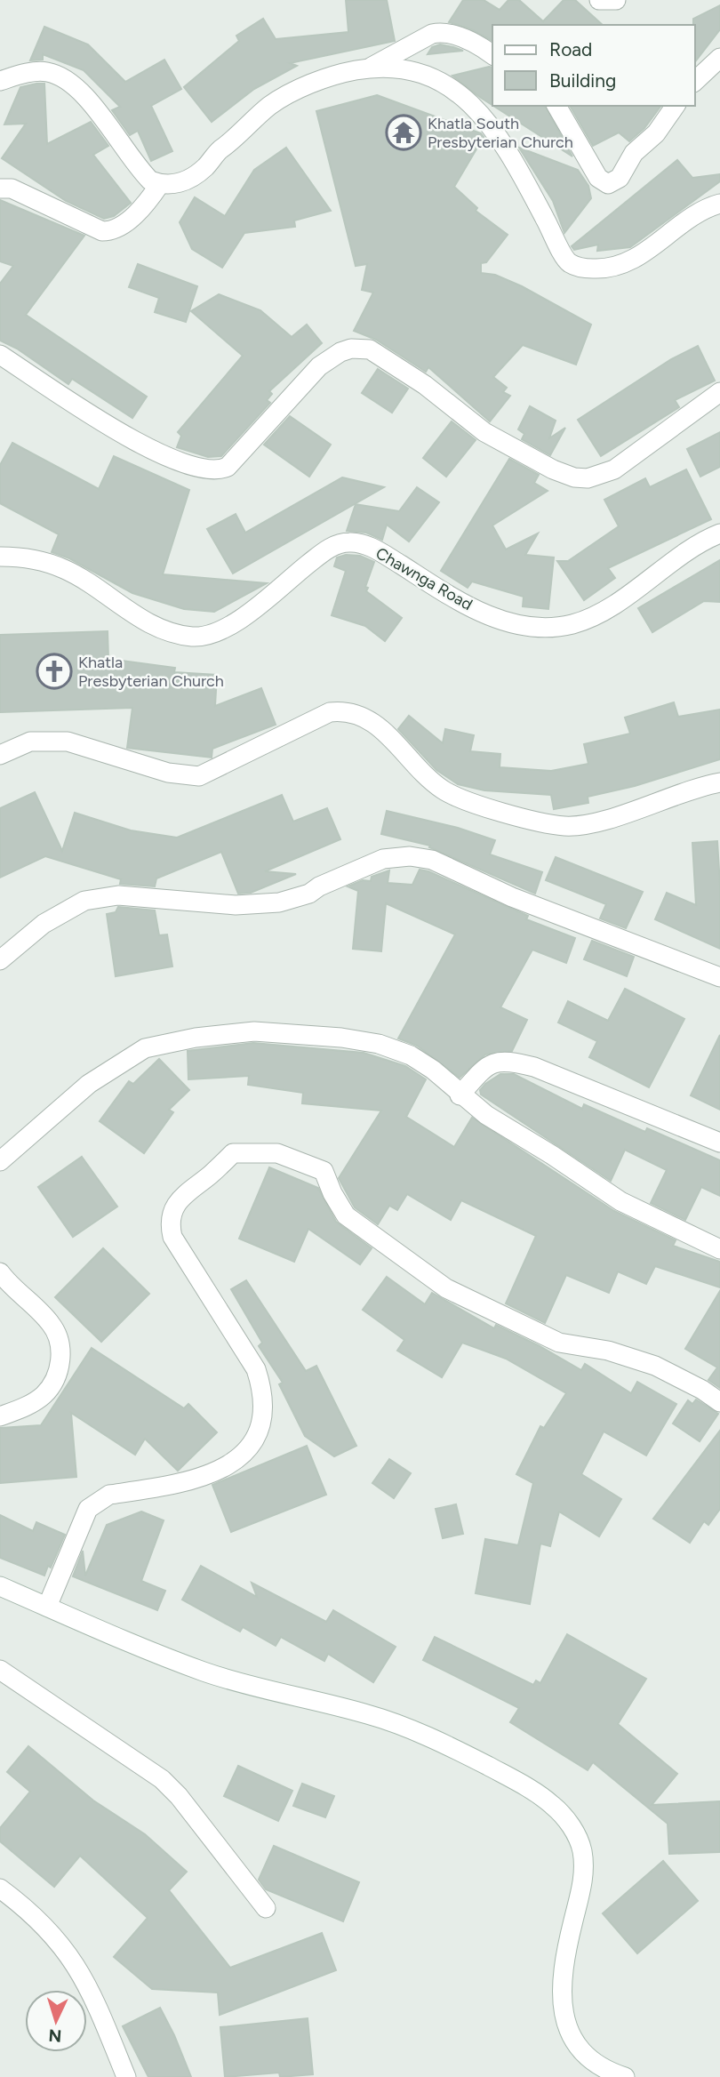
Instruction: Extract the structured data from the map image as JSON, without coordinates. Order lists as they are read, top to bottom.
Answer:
{
  "streets": {
    "street": ["Chawnga Road"]
  },
  "places": {
    "temple": ["Khatla South Presbyterian Church"],
    "church": ["Khatla Presbyterian Church"]
  },
  "legend": ["Road", "Building"],
  "north": "bottom"
}
